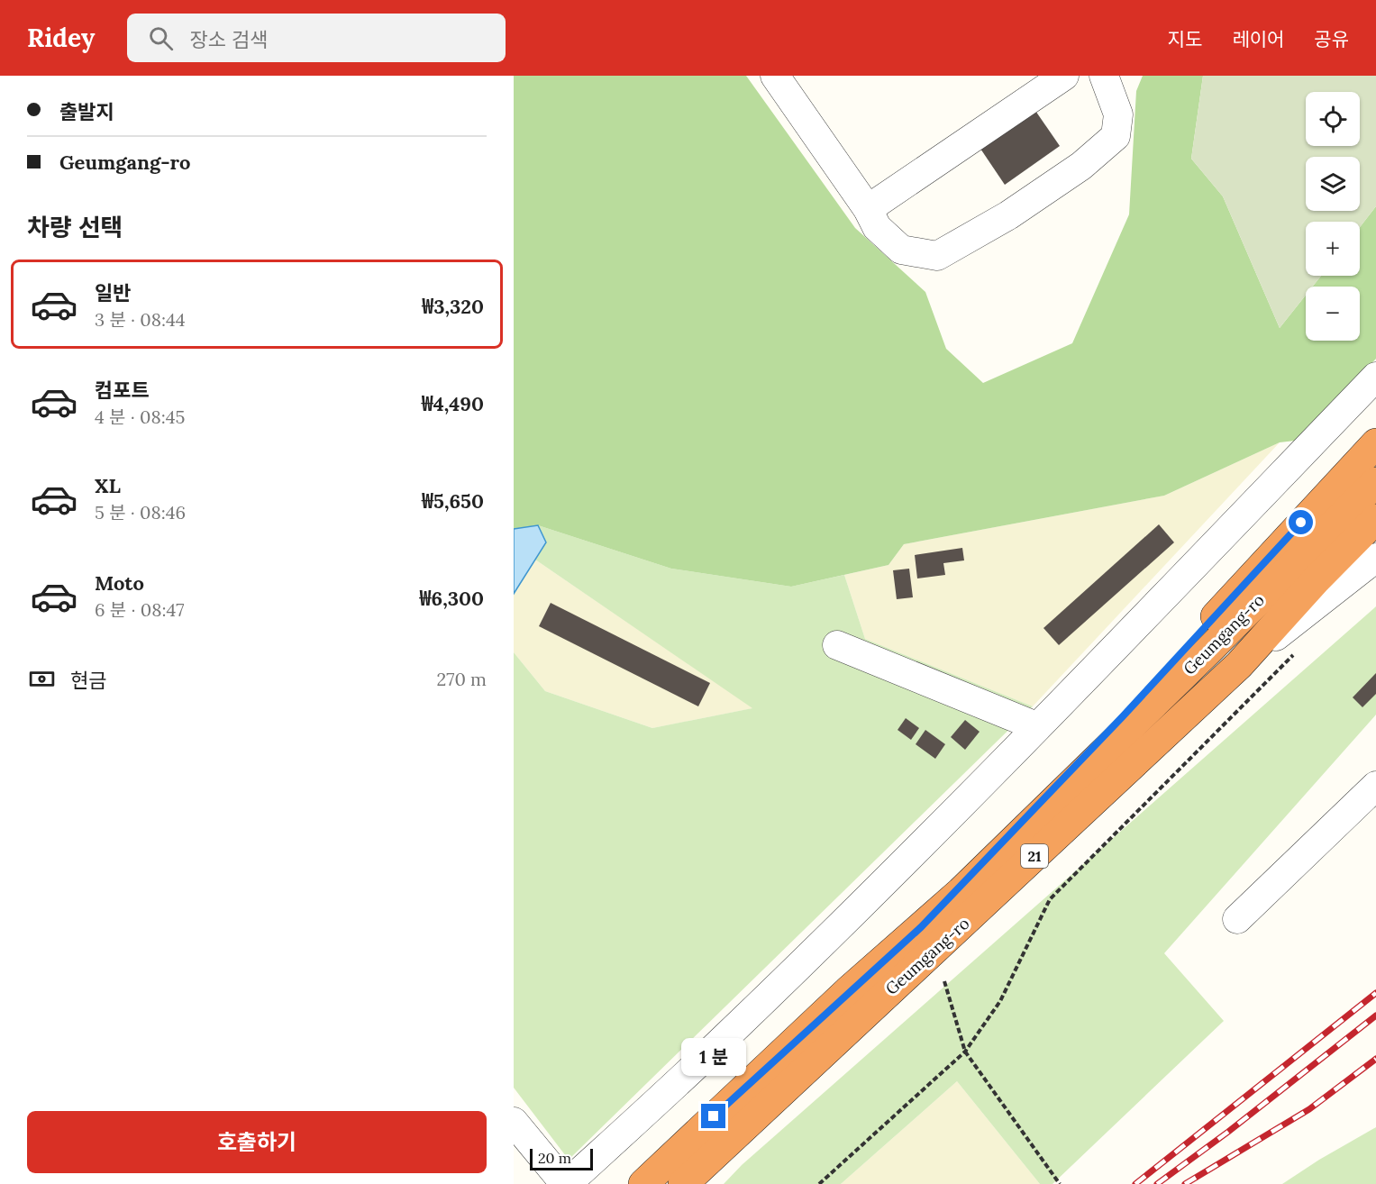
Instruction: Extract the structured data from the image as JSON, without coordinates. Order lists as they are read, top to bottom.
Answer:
{
  "streets": {
    "highway": ["Geumgang-ro", "21"]
  },
  "scale_bar": "20 m",
  "page": {
    "header": "Ridey",
    "search": "장소 검색",
    "nav": ["지도", "레이어", "공유"],
    "banner": ["출발지", "Geumgang-ro"],
    "map_buttons": ["+", "−"],
    "heading": "차량 선택",
    "list": [
      {
        "name": "일반",
        "note": "3 분 · 08:44",
        "value": "₩3,320"
      },
      {
        "name": "컴포트",
        "note": "4 분 · 08:45",
        "value": "₩4,490"
      },
      {
        "name": "XL",
        "note": "5 분 · 08:46",
        "value": "₩5,650"
      },
      {
        "name": "Moto",
        "note": "6 분 · 08:47",
        "value": "₩6,300"
      }
    ],
    "pay": ["현금", "270 m"],
    "bubble": "1 분",
    "buttons": "호출하기",
    "scale": "20 m"
  }
}
